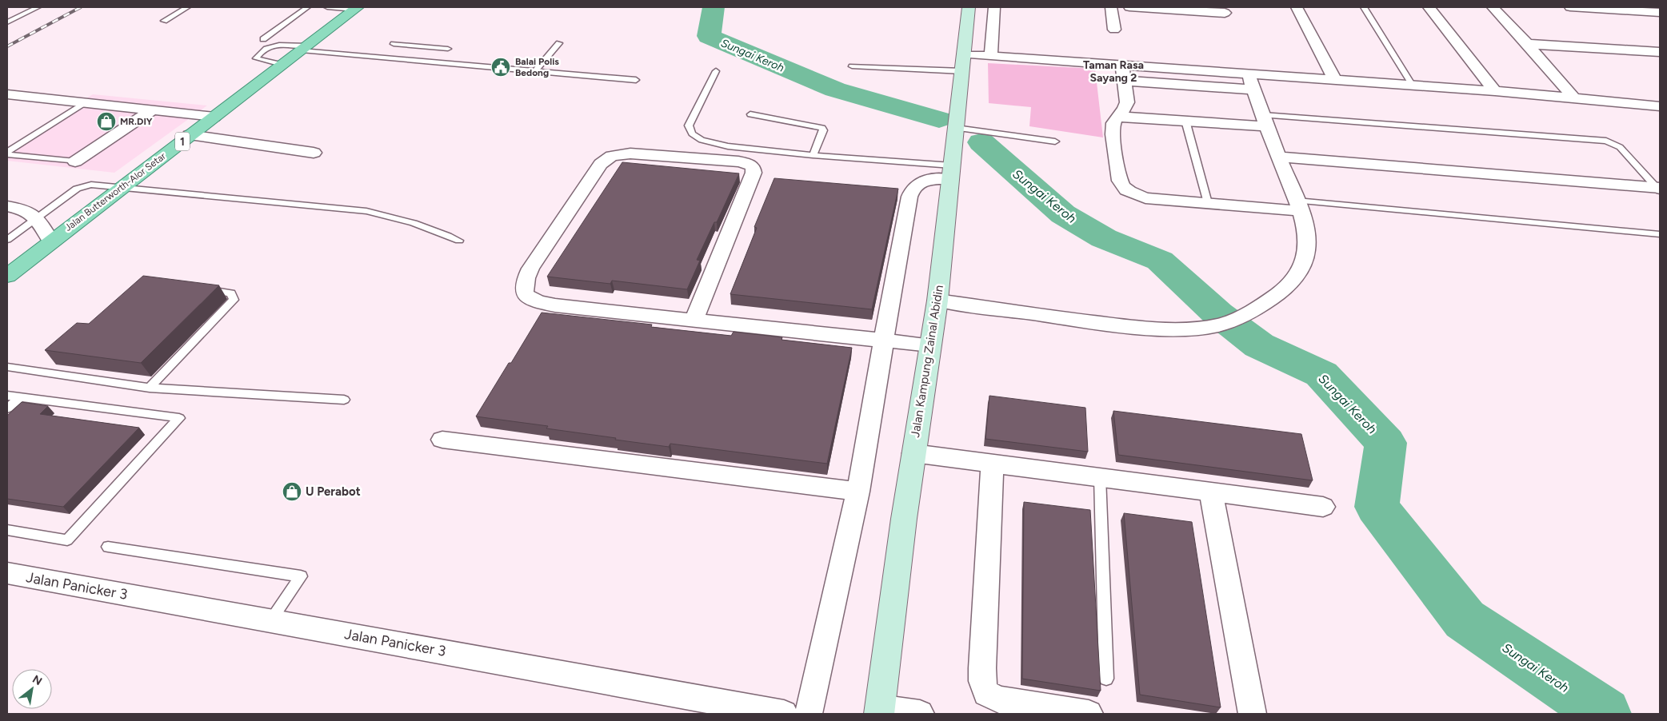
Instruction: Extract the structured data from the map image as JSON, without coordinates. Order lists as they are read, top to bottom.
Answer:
{
  "streets": {
    "main road": ["1", "Jalan Butterworth-Alor Setar"],
    "street": ["Jalan Kampung Zainal Abidin", "Jalan Panicker 3"]
  },
  "districts": ["Taman Rasa Sayang 2"],
  "water": ["Sungai Keroh"],
  "places": {
    "public building": ["Balai Polis Bedong"],
    "shop": ["MR.DIY", "U Perabot"]
  },
  "north": "top right"
}
